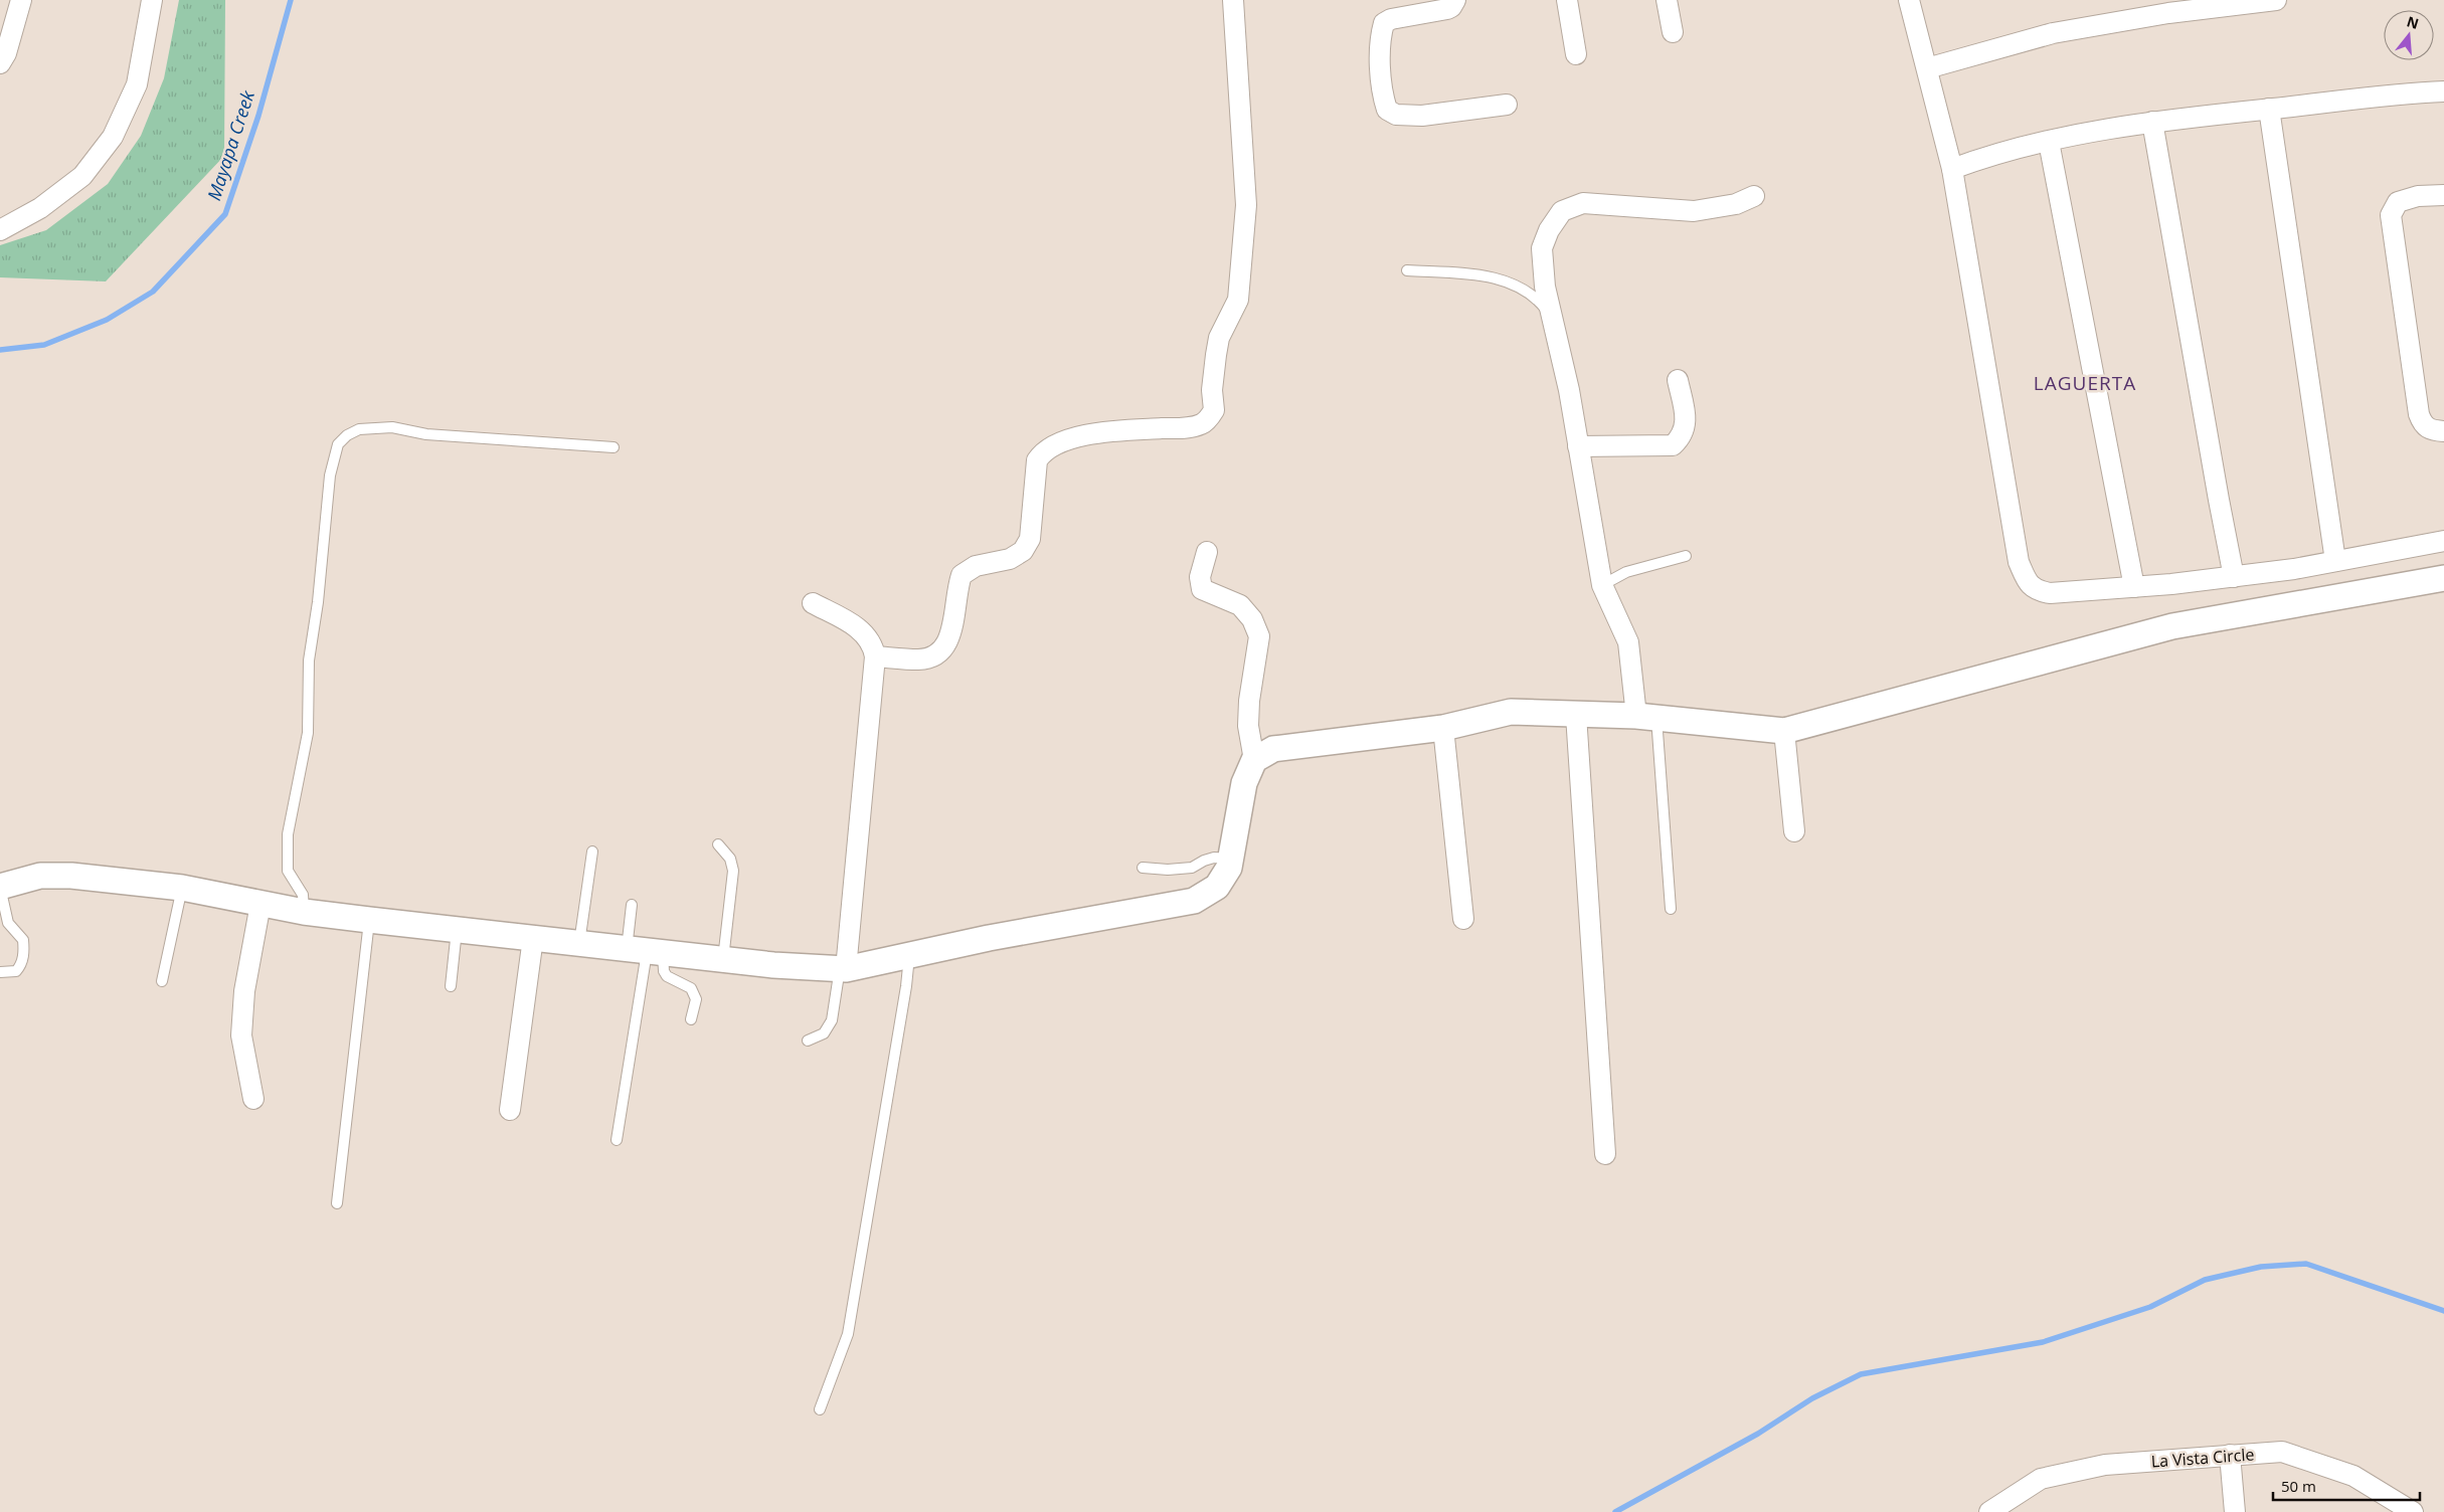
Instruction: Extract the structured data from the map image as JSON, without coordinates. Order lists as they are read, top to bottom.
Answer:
{
  "streets": {
    "street": ["La Vista Circle"]
  },
  "districts": ["LAGUERTA"],
  "water": ["Mayapa Creek"],
  "scale_bar": "50 m",
  "north": "top"
}
